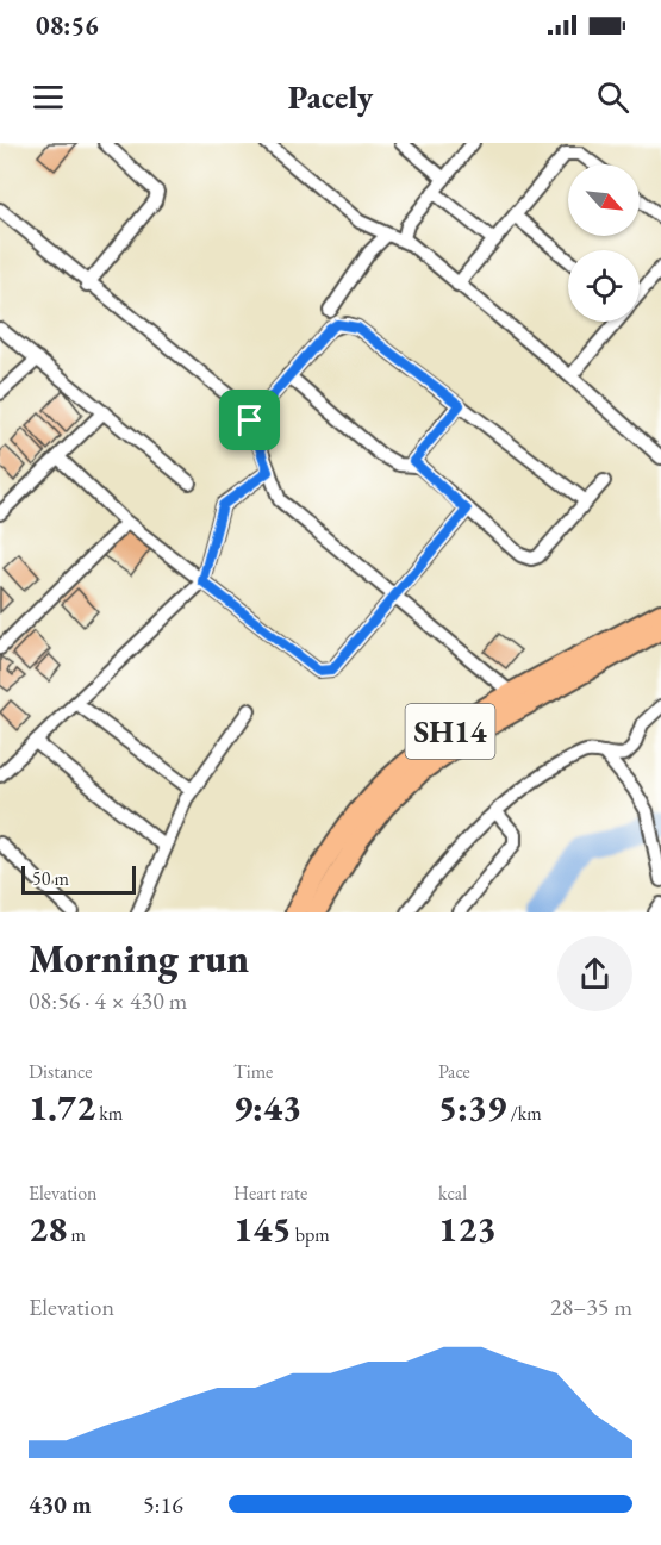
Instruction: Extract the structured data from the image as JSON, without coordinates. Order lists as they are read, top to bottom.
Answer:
{
  "streets": {
    "main road": ["SH14"]
  },
  "scale_bar": "50 m",
  "north": "bottom right",
  "page": {
    "status": "08:56",
    "header": "Pacely",
    "scale": "50 m",
    "heading": ["Morning run", "08:56 · 4 × 430 m"],
    "stats": [
      ["Distance", "1.72 km"],
      ["Time", "9:43"],
      ["Pace", "5:39 /km"],
      ["Elevation", "28 m"],
      ["Heart rate", "145 bpm"],
      ["kcal", "123"]
    ],
    "chart": ["Elevation", "28–35 m"],
    "list": [
      {
        "name": "430 m",
        "note": "5:16"
      }
    ]
  }
}
